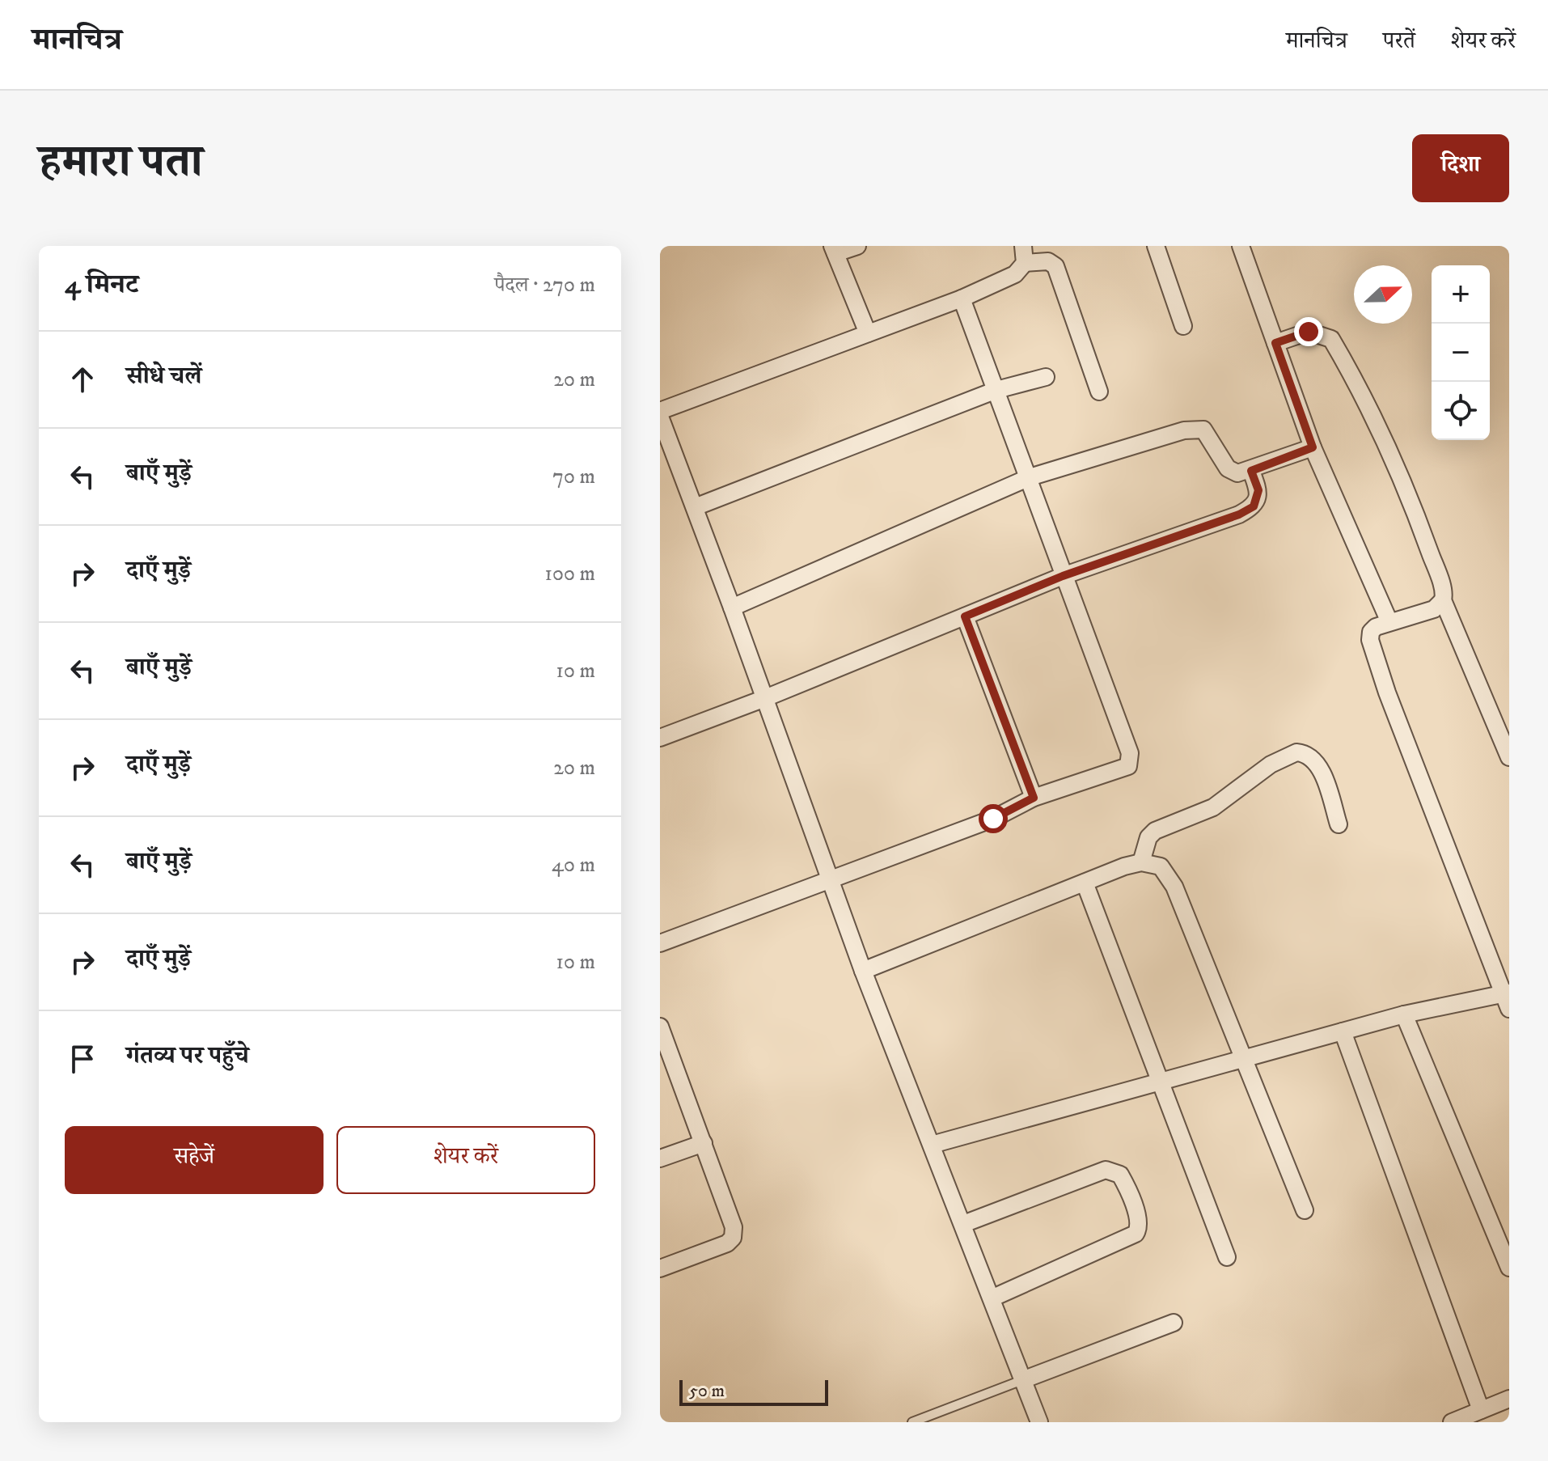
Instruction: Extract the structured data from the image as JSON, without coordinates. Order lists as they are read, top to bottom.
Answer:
{
  "scale_bar": "50 m",
  "north": "right",
  "page": {
    "header": "मानचित्र",
    "nav": ["मानचित्र", "परतें", "शेयर करें"],
    "title": "हमारा पता",
    "buttons": [
      "दिशा",
      ["सहेजें", "शेयर करें"]
    ],
    "heading": ["4 मिनट", "पैदल · 270 m"],
    "map_buttons": ["+", "−"],
    "list": [
      ["सीधे चलें", "20 m"],
      ["बाएँ मुड़ें", "70 m"],
      ["दाएँ मुड़ें", "100 m"],
      ["बाएँ मुड़ें", "10 m"],
      ["दाएँ मुड़ें", "20 m"],
      ["बाएँ मुड़ें", "40 m"],
      ["दाएँ मुड़ें", "10 m"],
      "गंतव्य पर पहुँचे"
    ],
    "scale": "50 m"
  }
}
